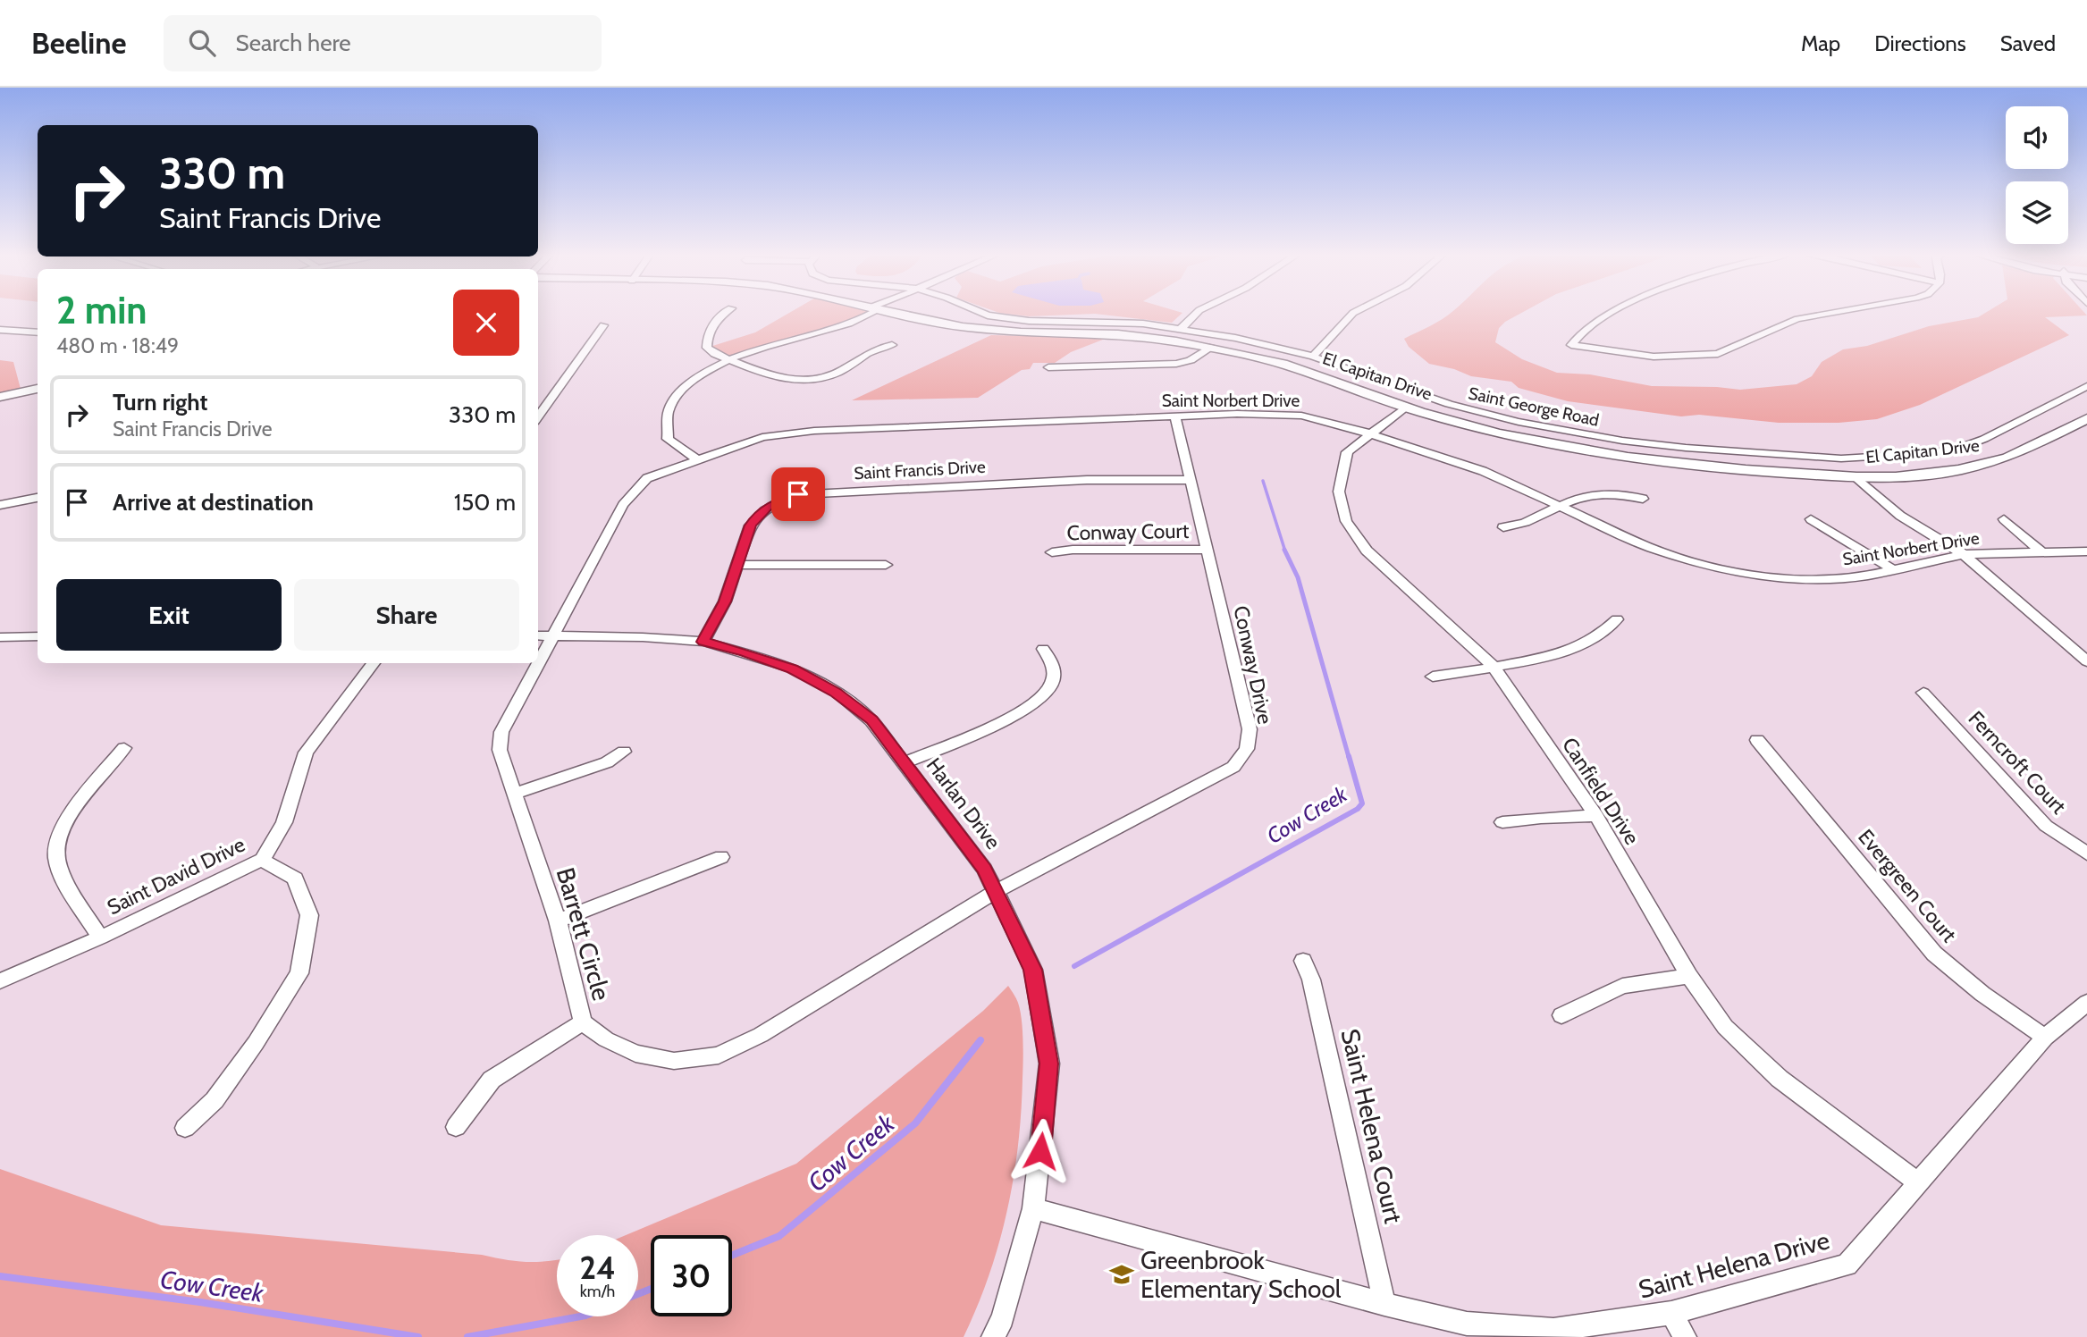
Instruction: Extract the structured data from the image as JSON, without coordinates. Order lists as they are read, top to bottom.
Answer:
{
  "streets": {
    "street": [
      "El Capitan Drive",
      "Saint Norbert Drive",
      "Saint George Road",
      "Saint Francis Drive",
      "Conway Court",
      "Conway Drive",
      "Ferncroft Court",
      "Canfield Drive",
      "Harlan Drive",
      "Saint David Drive",
      "Evergreen Court",
      "Barrett Circle",
      "Saint Helena Court",
      "Saint Helena Drive"
    ]
  },
  "crossings": [
    ["El Capitan Drive", "Canfield Drive"],
    ["Saint Norbert Drive", "Conway Drive"],
    ["Saint Norbert Drive", "Canfield Drive"],
    ["Saint Norbert Drive", "Harlan Drive"],
    ["Saint Norbert Drive", "Barrett Circle"],
    ["Saint Francis Drive", "Conway Drive"],
    ["Saint Francis Drive", "Harlan Drive"],
    ["Conway Court", "Conway Drive"],
    ["Conway Drive", "Harlan Drive"],
    ["Conway Drive", "Barrett Circle"],
    ["Canfield Drive", "Saint Helena Drive"],
    ["Harlan Drive", "Barrett Circle"],
    ["Harlan Drive", "Saint Helena Drive"],
    ["Evergreen Court", "Saint Helena Drive"],
    ["Saint Helena Court", "Saint Helena Drive"]
  ],
  "water": ["Cow Creek"],
  "places": {
    "school or university": ["Greenbrook Elementary School"]
  },
  "page": {
    "header": "Beeline",
    "search": "Search here",
    "nav": ["Map", "Directions", "Saved"],
    "turn": ["330 m", "Saint Francis Drive"],
    "heading": ["2 min", "480 m · 18:49"],
    "list": [
      {
        "name": "Turn right",
        "note": "Saint Francis Drive",
        "value": "330 m"
      },
      {
        "name": "Arrive at destination",
        "value": "150 m"
      }
    ],
    "buttons": ["Exit", "Share"],
    "speed": "24 km/h",
    "limit": "30"
  }
}
